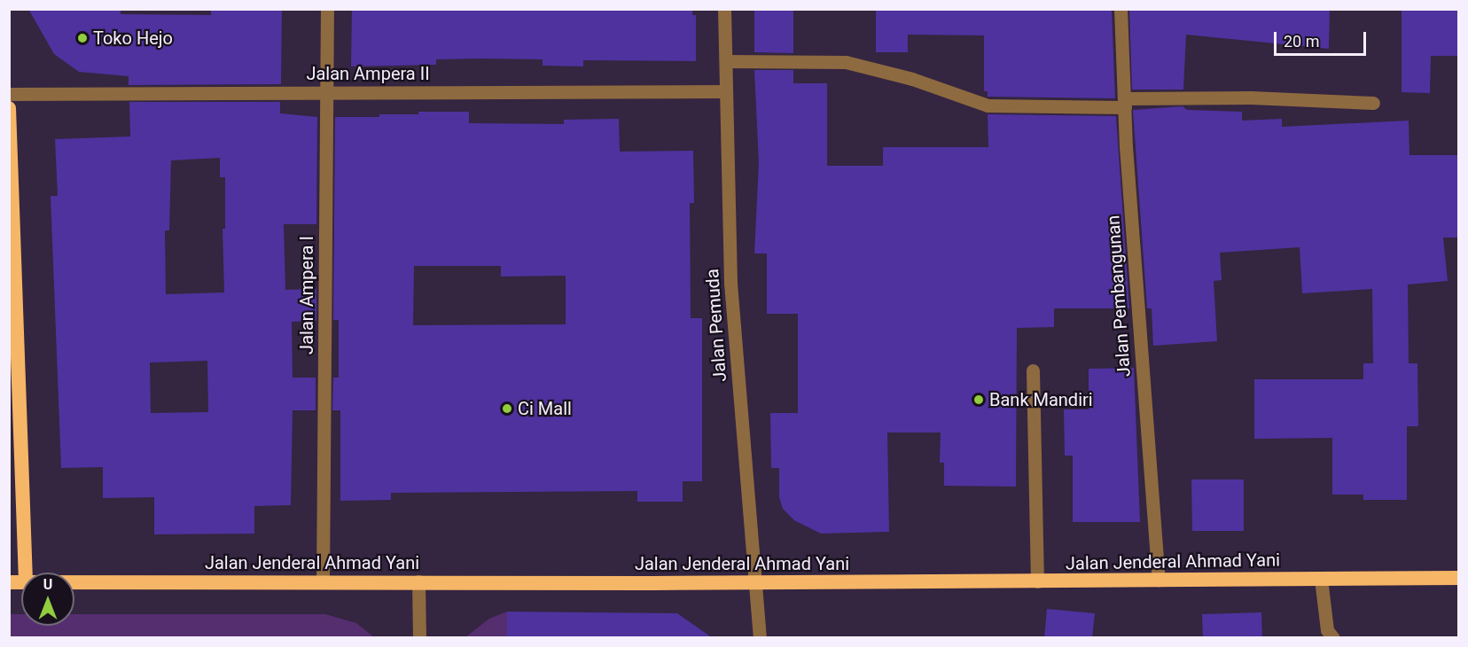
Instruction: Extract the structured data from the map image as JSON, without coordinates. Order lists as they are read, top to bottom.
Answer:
{
  "streets": {
    "highway": ["Jalan Jenderal Ahmad Yani"],
    "street": [
      "Jalan Ampera II",
      "Jalan Ampera I",
      "Jalan Pembangunan",
      "Jalan Pemuda"
    ]
  },
  "crossings": [
    ["Jalan Ampera II", "Jalan Ampera I"],
    ["Jalan Ampera II", "Jalan Pemuda"],
    ["Jalan Ampera I", "Jalan Jenderal Ahmad Yani"],
    ["Jalan Pembangunan", "Jalan Jenderal Ahmad Yani"],
    ["Jalan Pemuda", "Jalan Jenderal Ahmad Yani"]
  ],
  "places": ["Toko Hejo", "Bank Mandiri", "Ci Mall"],
  "scale_bar": "20 m",
  "north": "top"
}
